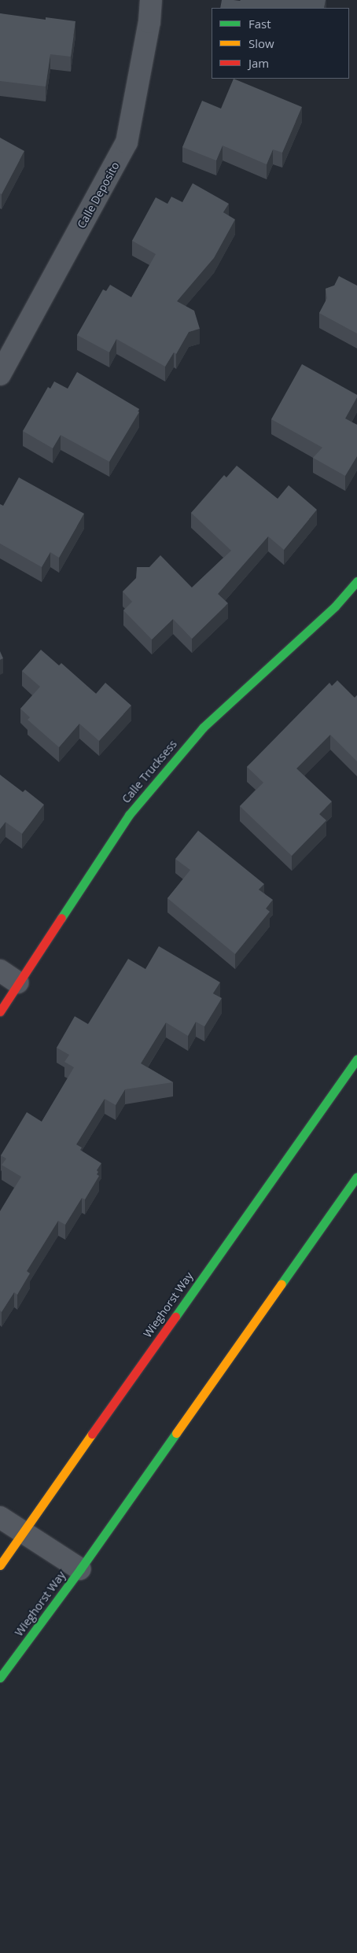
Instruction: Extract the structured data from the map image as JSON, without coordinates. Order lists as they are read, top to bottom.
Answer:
{
  "streets": {
    "street": ["Calle Deposito", "Calle Trucksess", "Wieghorst Way"]
  },
  "legend": ["Fast", "Slow", "Jam"]
}
